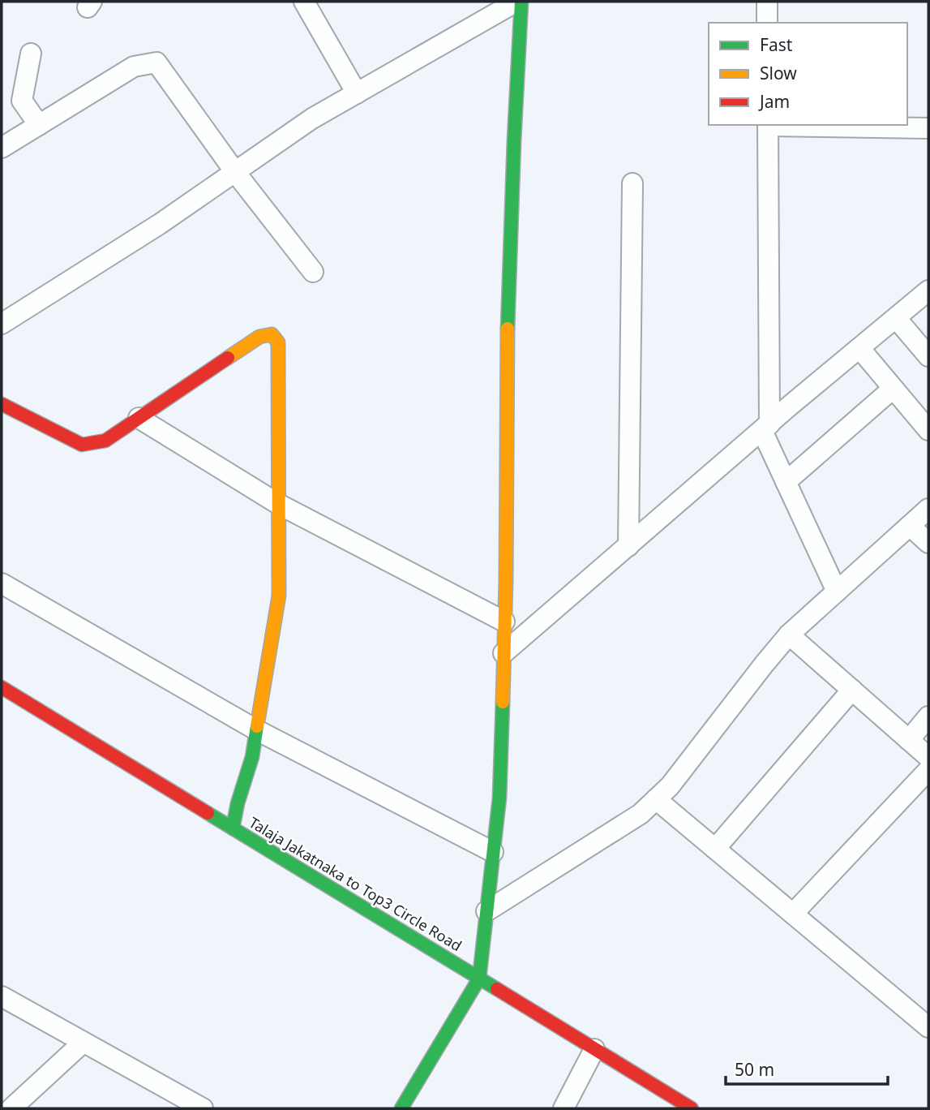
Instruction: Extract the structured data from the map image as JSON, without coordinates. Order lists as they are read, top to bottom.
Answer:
{
  "streets": {
    "main road": ["Talaja Jakatnaka to Top3 Circle Road"]
  },
  "legend": ["Fast", "Slow", "Jam"],
  "scale_bar": "50 m"
}
